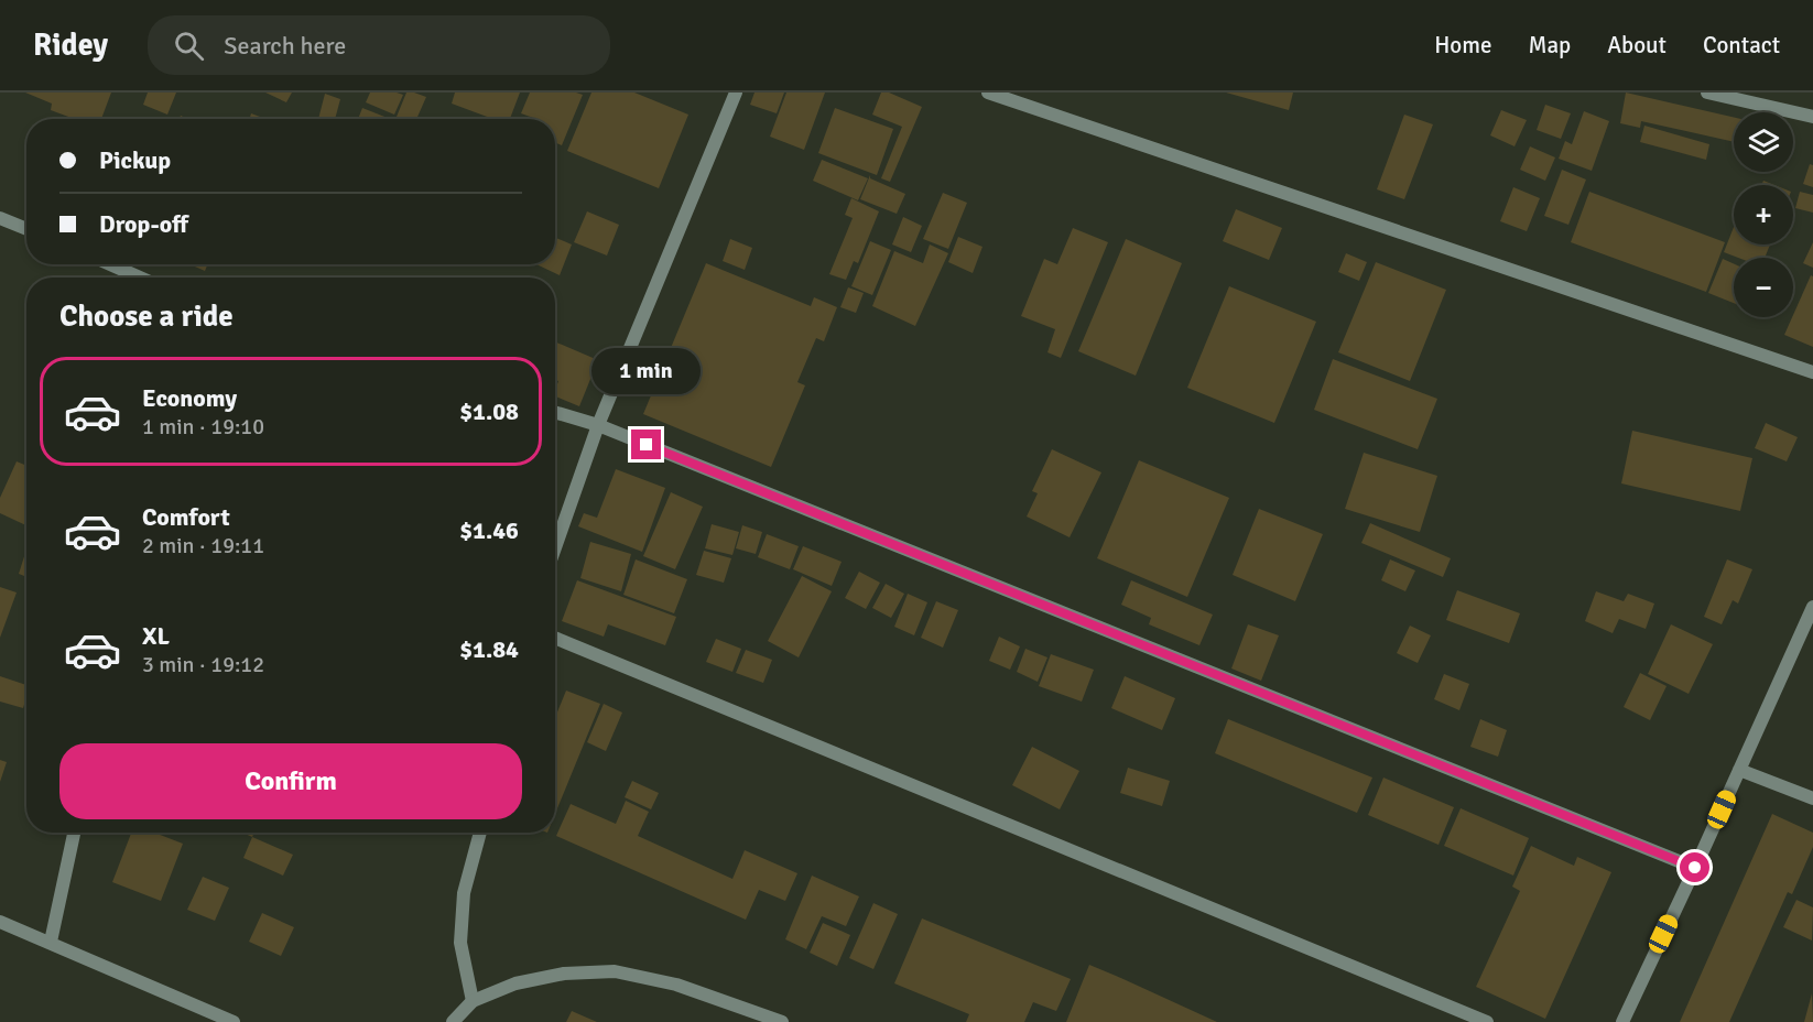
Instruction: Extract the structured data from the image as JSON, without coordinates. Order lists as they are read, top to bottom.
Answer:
{
  "page": {
    "header": "Ridey",
    "search": "Search here",
    "nav": [
      "Home",
      "Map",
      "About",
      "Contact"
    ],
    "map_buttons": ["+", "−"],
    "banner": ["Pickup", "Drop-off"],
    "heading": "Choose a ride",
    "bubble": "1 min",
    "list": [
      {
        "name": "Economy",
        "note": "1 min · 19:10",
        "value": "$1.08"
      },
      {
        "name": "Comfort",
        "note": "2 min · 19:11",
        "value": "$1.46"
      },
      {
        "name": "XL",
        "note": "3 min · 19:12",
        "value": "$1.84"
      }
    ],
    "buttons": "Confirm"
  }
}
